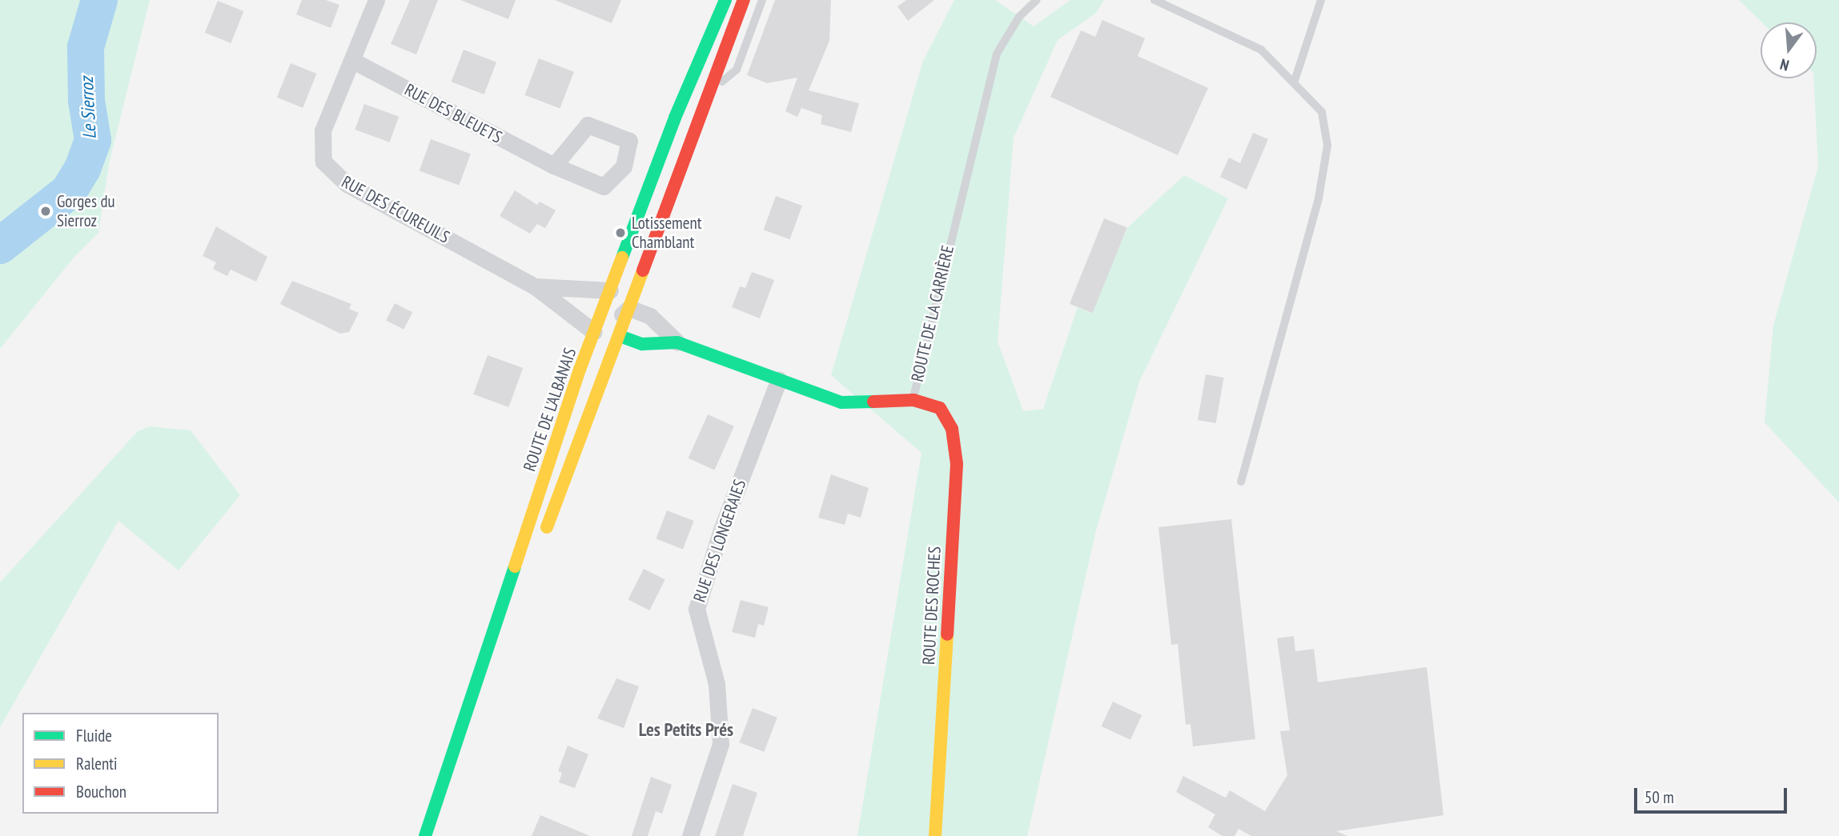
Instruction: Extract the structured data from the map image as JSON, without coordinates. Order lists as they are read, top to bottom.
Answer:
{
  "streets": {
    "main road": ["ROUTE DE LA CARRIÈRE", "ROUTE DE L'ALBANAIS", "ROUTE DES ROCHES"],
    "street": ["RUE DES BLEUETS", "RUE DES ÉCUREUILS", "RUE DES LONGERAIES"]
  },
  "crossings": [
    ["RUE DES BLEUETS", "RUE DES ÉCUREUILS"],
    ["RUE DES ÉCUREUILS", "ROUTE DE L'ALBANAIS"],
    ["ROUTE DE LA CARRIÈRE", "ROUTE DE L'ALBANAIS"],
    ["ROUTE DE LA CARRIÈRE", "RUE DES LONGERAIES"],
    ["ROUTE DE LA CARRIÈRE", "ROUTE DES ROCHES"]
  ],
  "districts": ["Les Petits Prés"],
  "water": ["Le Sierroz"],
  "places": ["Gorges du Sierroz", "Lotissement Chamblant"],
  "legend": ["Fluide", "Ralenti", "Bouchon"],
  "scale_bar": "50 m",
  "north": "bottom"
}
